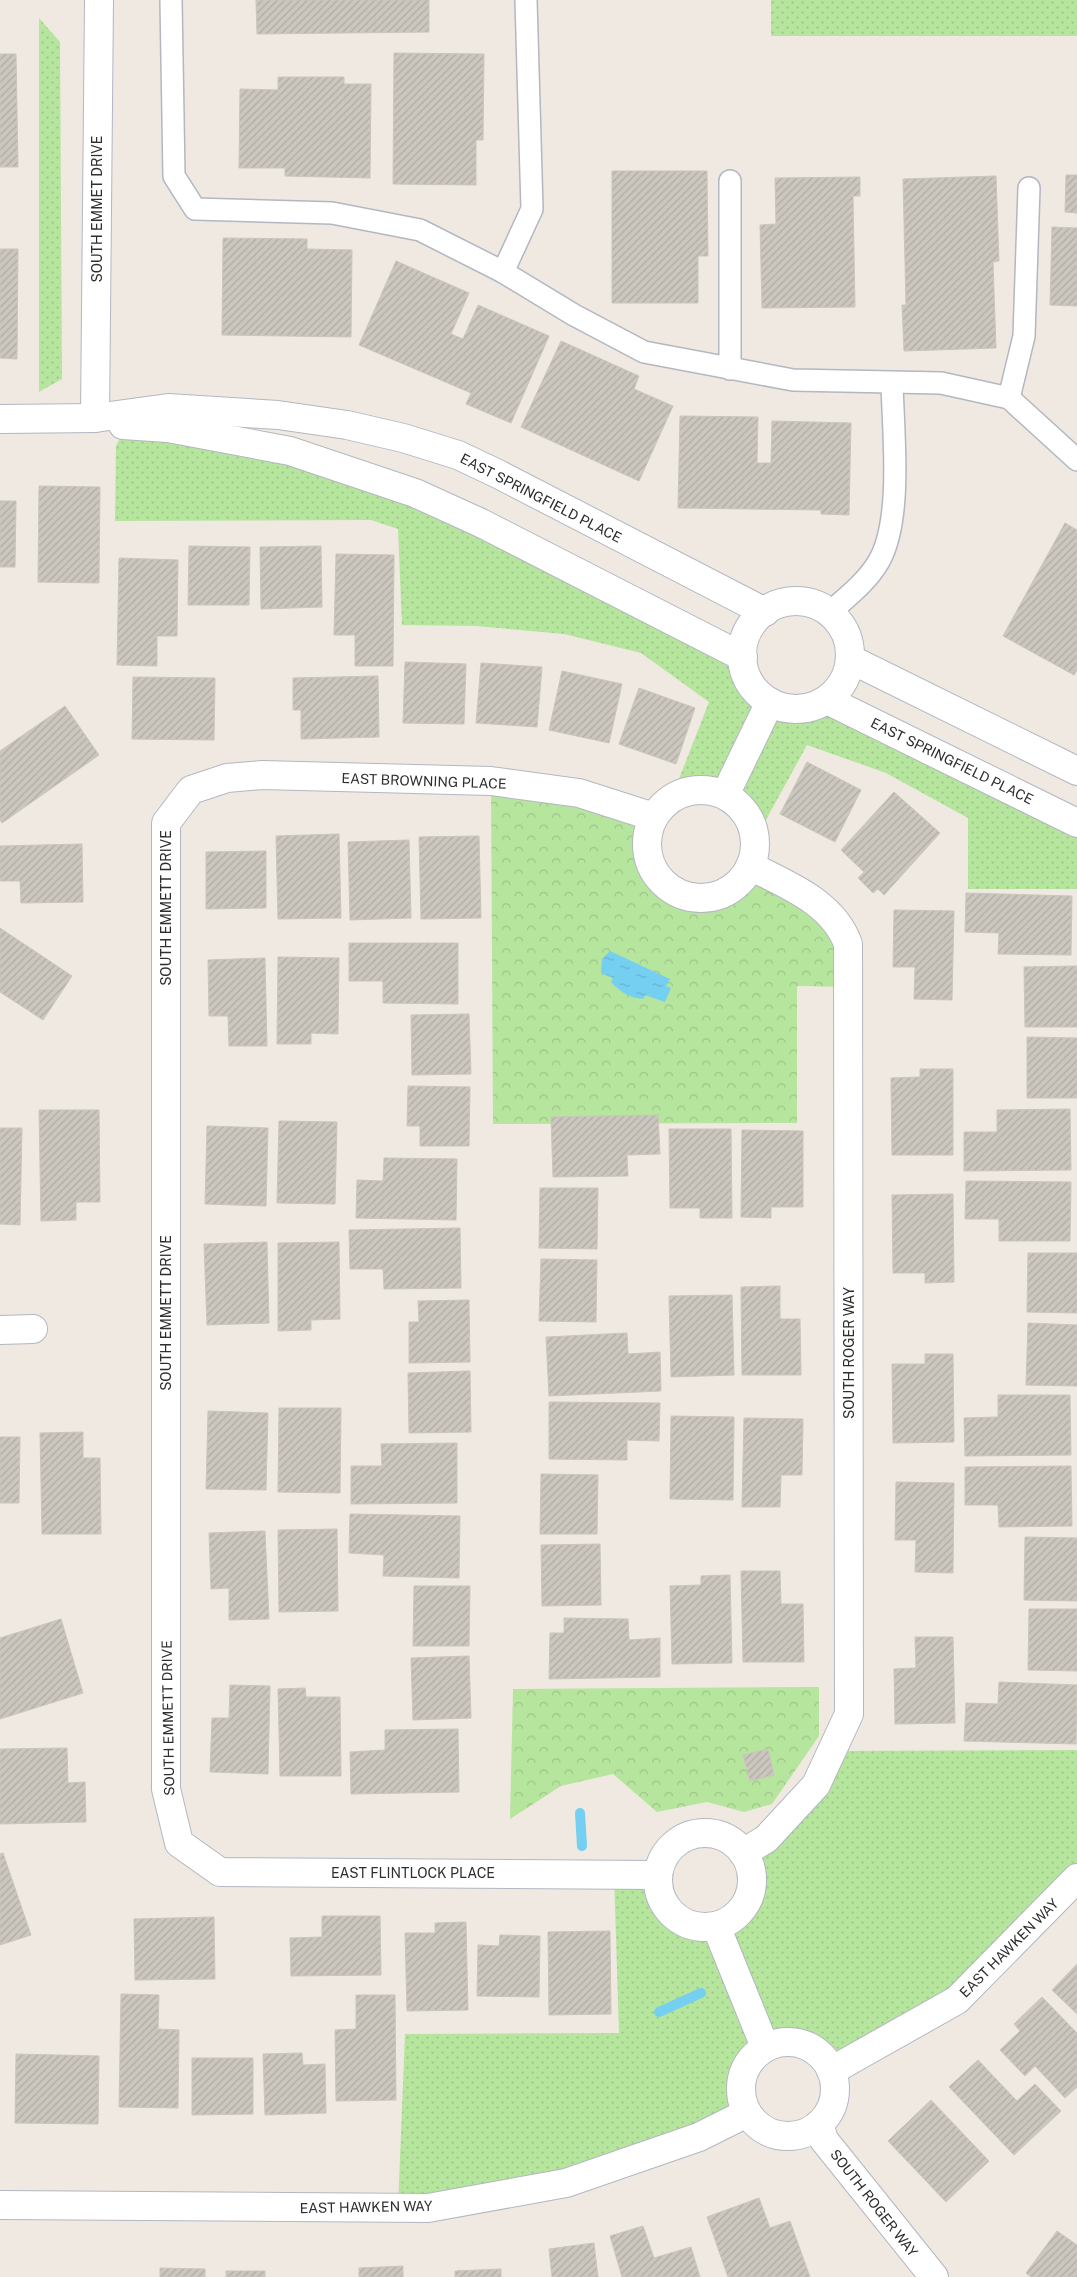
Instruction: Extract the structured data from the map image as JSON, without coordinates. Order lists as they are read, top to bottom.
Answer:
{
  "streets": {
    "street": [
      "SOUTH EMMET DRIVE",
      "EAST SPRINGFIELD PLACE",
      "EAST BROWNING PLACE",
      "SOUTH EMMETT DRIVE",
      "SOUTH ROGER WAY",
      "EAST FLINTLOCK PLACE",
      "EAST HAWKEN WAY"
    ]
  },
  "crossings": [
    ["SOUTH EMMET DRIVE", "EAST SPRINGFIELD PLACE"],
    ["EAST BROWNING PLACE", "SOUTH EMMETT DRIVE"],
    ["EAST BROWNING PLACE", "SOUTH ROGER WAY"],
    ["SOUTH EMMETT DRIVE", "EAST FLINTLOCK PLACE"],
    ["SOUTH ROGER WAY", "EAST FLINTLOCK PLACE"],
    ["SOUTH ROGER WAY", "EAST HAWKEN WAY"]
  ]
}
